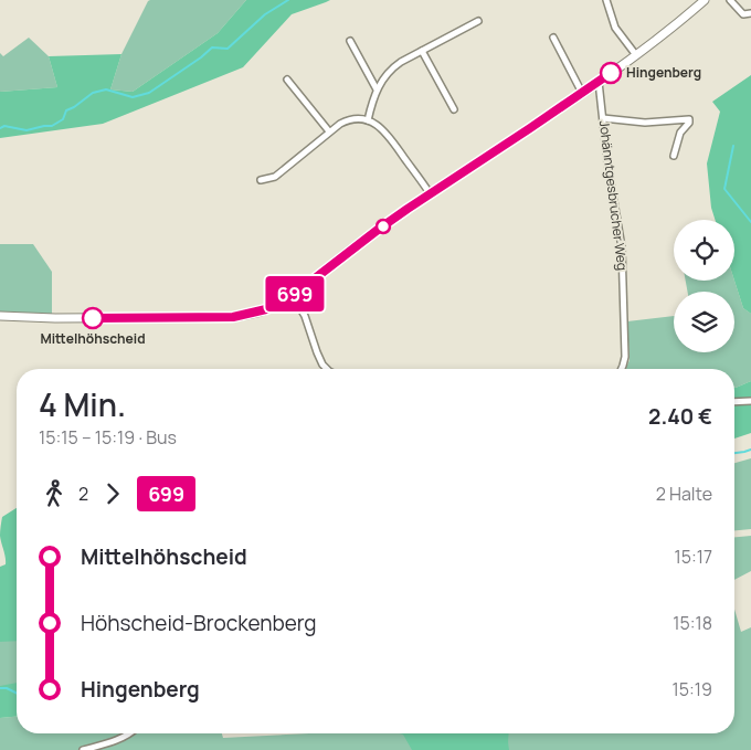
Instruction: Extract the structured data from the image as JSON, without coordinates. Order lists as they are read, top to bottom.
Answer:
{
  "streets": {
    "street": ["Johänntgesbrucher Weg"]
  },
  "places": ["Hingenberg", "Mittelhöhscheid"],
  "lines": ["bus line 699"],
  "page": {
    "on_map": "699",
    "heading": ["4 Min.", "15:15 – 15:19 · Bus", "2.40 €"],
    "legs": ["2", "699", "2 Halte"],
    "list": [
      {
        "name": "Mittelhöhscheid",
        "value": "15:17"
      },
      {
        "name": "Höhscheid-Brockenberg",
        "value": "15:18"
      },
      {
        "name": "Hingenberg",
        "value": "15:19"
      }
    ]
  }
}
